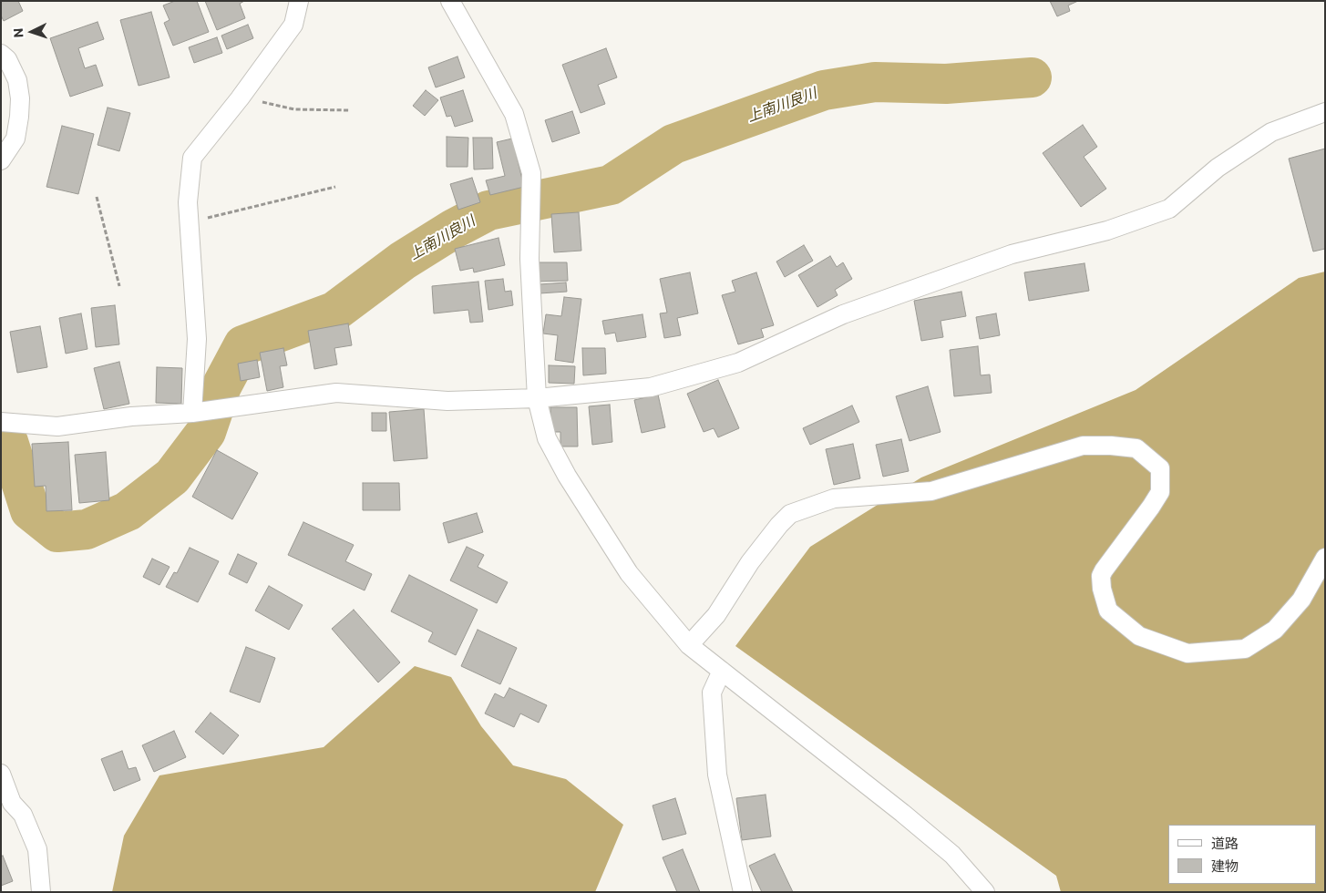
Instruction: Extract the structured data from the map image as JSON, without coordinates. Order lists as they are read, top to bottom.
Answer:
{
  "water": ["上南川良川"],
  "legend": ["道路", "建物"],
  "north": "left"
}
